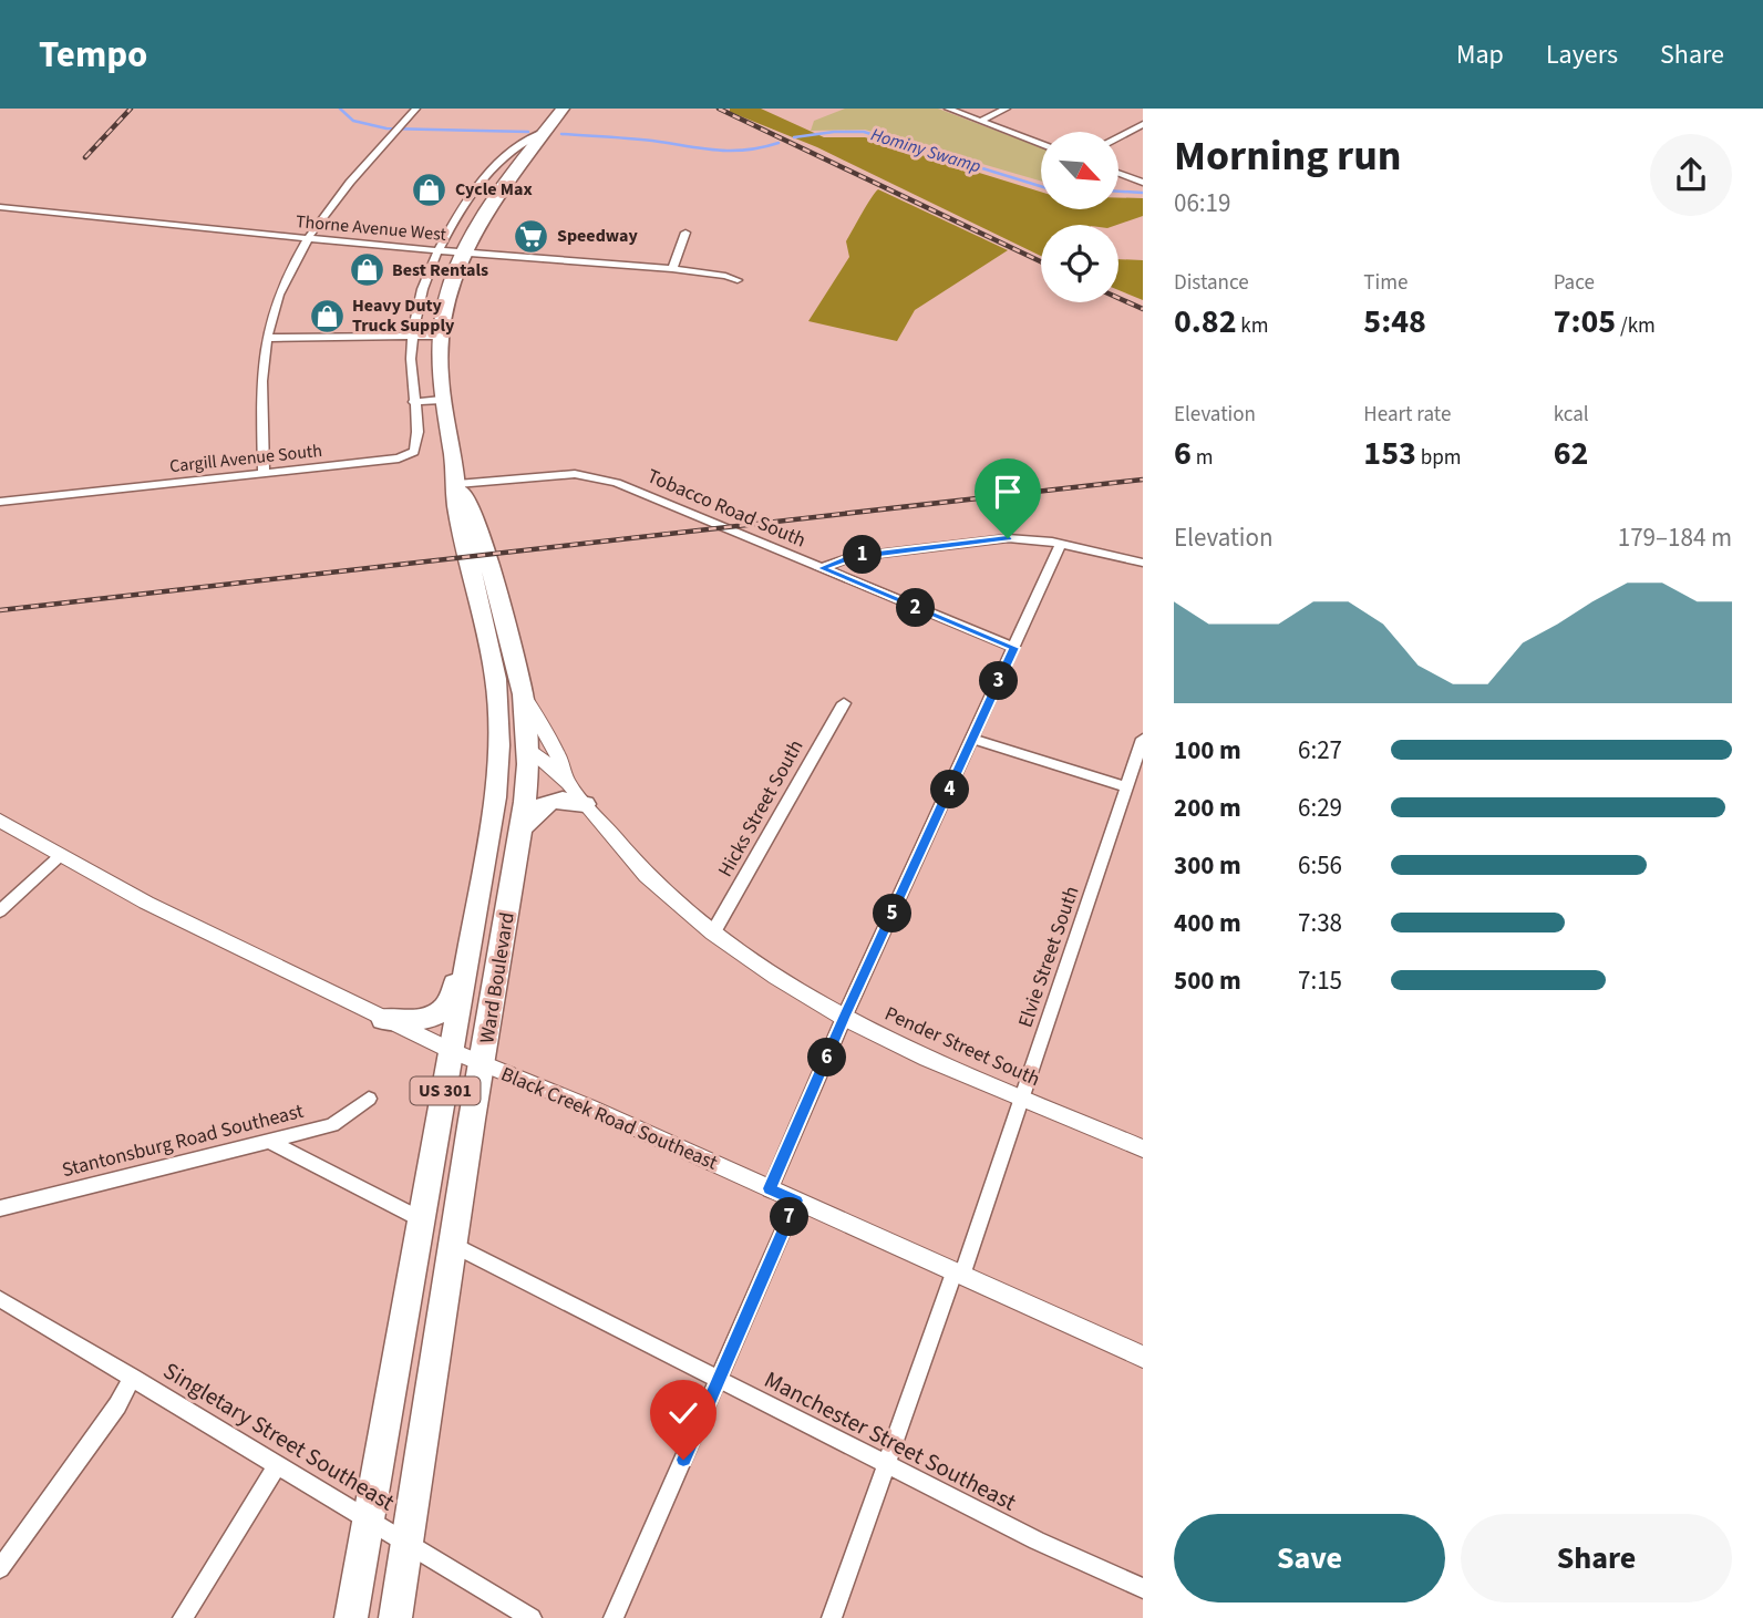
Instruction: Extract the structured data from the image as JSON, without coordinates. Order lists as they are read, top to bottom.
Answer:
{
  "streets": {
    "highway": ["Ward Boulevard", "US 301"],
    "street": [
      "Thorne Avenue West",
      "Cargill Avenue South",
      "Tobacco Road South",
      "Hicks Street South",
      "Elvie Street South",
      "Pender Street South",
      "Black Creek Road Southeast",
      "Stantonsburg Road Southeast",
      "Singletary Street Southeast",
      "Manchester Street Southeast"
    ]
  },
  "crossings": [
    ["Thorne Avenue West", "Ward Boulevard"],
    ["Tobacco Road South", "Ward Boulevard"],
    ["Hicks Street South", "Pender Street South"],
    ["Elvie Street South", "Pender Street South"],
    ["Elvie Street South", "Black Creek Road Southeast"],
    ["Elvie Street South", "Manchester Street Southeast"],
    ["Ward Boulevard", "Pender Street South"],
    ["Ward Boulevard", "Black Creek Road Southeast"],
    ["Ward Boulevard", "Singletary Street Southeast"],
    ["Ward Boulevard", "Manchester Street Southeast"]
  ],
  "water": ["Hominy Swamp"],
  "places": {
    "shop": ["Cycle Max", "Best Rentals", "Heavy Duty Truck Supply"],
    "supermarket": ["Speedway"]
  },
  "north": "bottom right",
  "page": {
    "header": "Tempo",
    "nav": ["Map", "Layers", "Share"],
    "heading": ["Morning run", "06:19"],
    "stats": [
      ["Distance", "0.82 km"],
      ["Time", "5:48"],
      ["Pace", "7:05 /km"],
      ["Elevation", "6 m"],
      ["Heart rate", "153 bpm"],
      ["kcal", "62"]
    ],
    "chart": ["Elevation", "179–184 m"],
    "pins": [
      "1",
      "2",
      "3",
      "4",
      "5",
      "6",
      "7"
    ],
    "list": [
      {
        "name": "100 m",
        "note": "6:27"
      },
      {
        "name": "200 m",
        "note": "6:29"
      },
      {
        "name": "300 m",
        "note": "6:56"
      },
      {
        "name": "400 m",
        "note": "7:38"
      },
      {
        "name": "500 m",
        "note": "7:15"
      }
    ],
    "buttons": ["Save", "Share"]
  }
}
